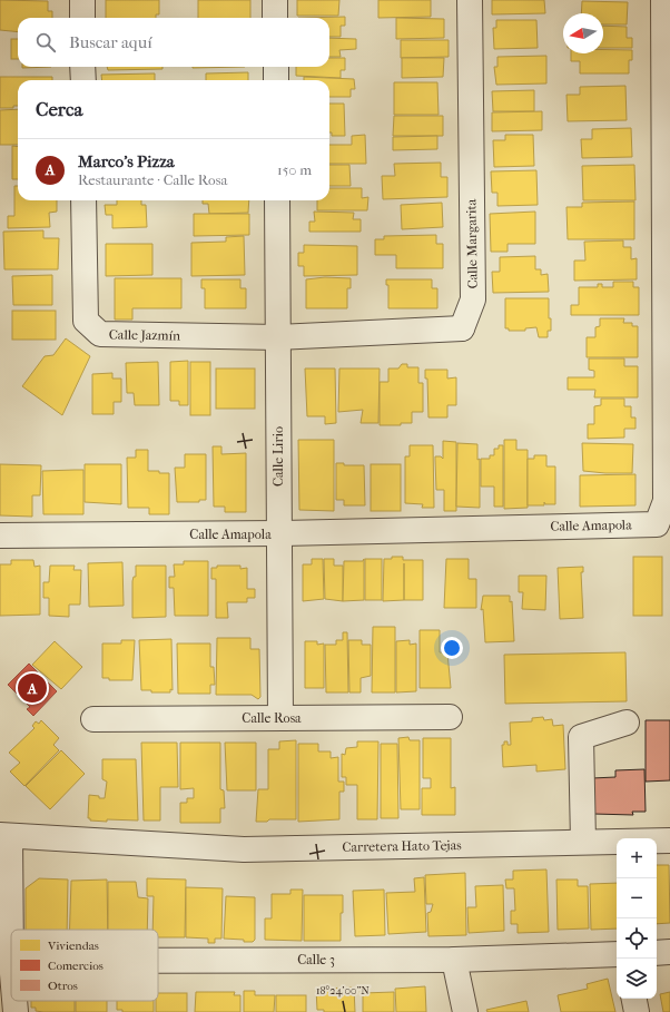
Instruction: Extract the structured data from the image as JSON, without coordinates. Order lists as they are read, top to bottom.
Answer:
{
  "streets": {
    "street": [
      "Calle Margarita",
      "Calle Jazmín",
      "Calle Lirio",
      "Calle Amapola",
      "Calle Rosa",
      "Carretera Hato Tejas",
      "Calle 3"
    ]
  },
  "crossings": [
    ["Calle Margarita", "Calle Jazmín"],
    ["Calle Margarita", "Calle Lirio"],
    ["Calle Jazmín", "Calle Lirio"],
    ["Calle Lirio", "Calle Amapola"],
    ["Calle Lirio", "Calle Rosa"]
  ],
  "legend": ["Viviendas", "Comercios", "Otros"],
  "north": "left",
  "page": {
    "search": "Buscar aquí",
    "heading": "Cerca",
    "list": [
      {
        "mark": "A",
        "name": "Marco's Pizza",
        "note": "Restaurante · Calle Rosa",
        "value": "150 m"
      }
    ],
    "pins": "A",
    "map_buttons": ["+", "−"]
  },
  "coordinates": ["18°24'00\"N"]
}
